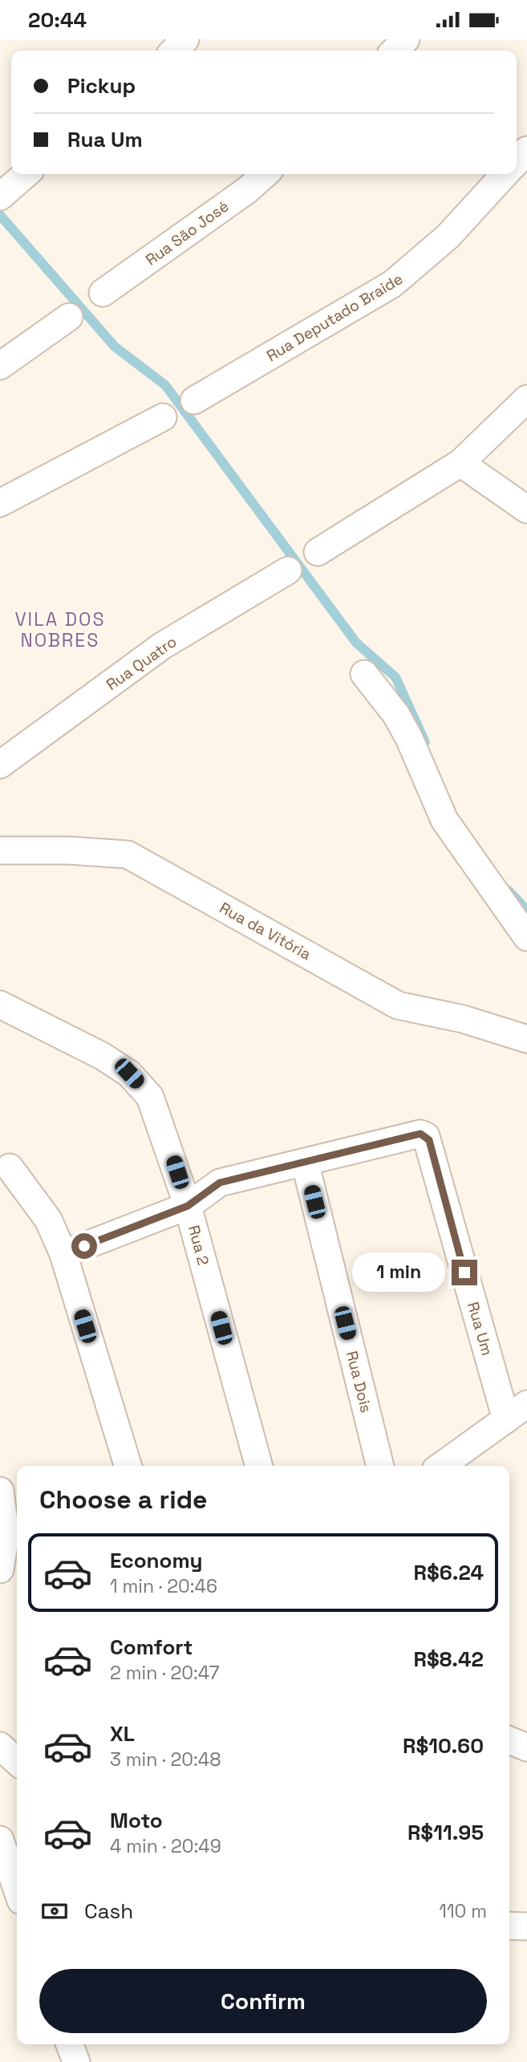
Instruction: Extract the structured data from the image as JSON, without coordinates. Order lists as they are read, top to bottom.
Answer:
{
  "streets": {
    "street": [
      "Rua São José",
      "Rua Deputado Braide",
      "Rua Quatro",
      "Rua da Vitória",
      "Rua 2",
      "Rua Um",
      "Rua Dois"
    ]
  },
  "crossings": [
    ["Rua Um", "Rua Dois"]
  ],
  "districts": ["VILA DOS NOBRES"],
  "page": {
    "status": "20:44",
    "banner": ["Pickup", "Rua Um"],
    "bubble": "1 min",
    "heading": "Choose a ride",
    "list": [
      {
        "name": "Economy",
        "note": "1 min · 20:46",
        "value": "R$6.24"
      },
      {
        "name": "Comfort",
        "note": "2 min · 20:47",
        "value": "R$8.42"
      },
      {
        "name": "XL",
        "note": "3 min · 20:48",
        "value": "R$10.60"
      },
      {
        "name": "Moto",
        "note": "4 min · 20:49",
        "value": "R$11.95"
      }
    ],
    "pay": ["Cash", "110 m"],
    "buttons": "Confirm"
  }
}
